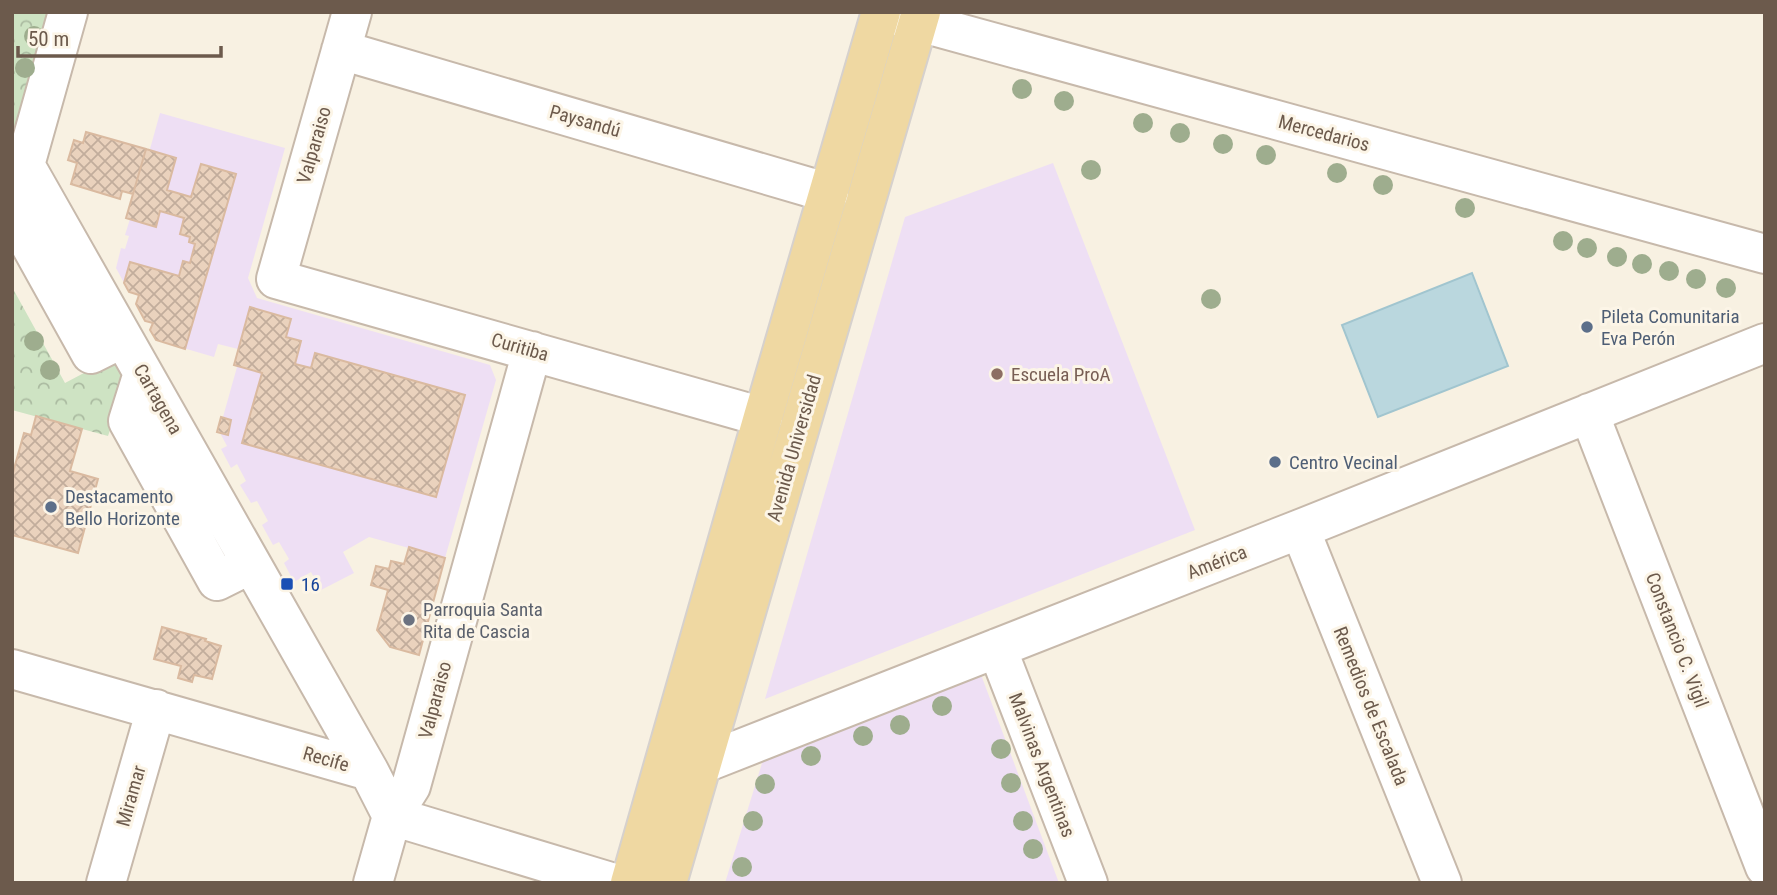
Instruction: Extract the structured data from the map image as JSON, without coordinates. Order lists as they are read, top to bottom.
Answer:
{
  "streets": {
    "main road": ["Avenida Universidad"],
    "street": [
      "Paysandú",
      "Mercedarios",
      "Valparaiso",
      "Curitiba",
      "Cartagena",
      "América",
      "Constancio C. Vigil",
      "Remedios de Escalada",
      "Recife",
      "Malvinas Argentinas",
      "Miramar"
    ]
  },
  "crossings": [
    ["Paysandú", "Valparaiso"],
    ["Paysandú", "Avenida Universidad"],
    ["Mercedarios", "Avenida Universidad"],
    ["Valparaiso", "Curitiba"],
    ["Valparaiso", "Recife"],
    ["Curitiba", "Avenida Universidad"],
    ["Cartagena", "Recife"],
    ["Avenida Universidad", "América"],
    ["América", "Constancio C. Vigil"],
    ["América", "Remedios de Escalada"],
    ["América", "Malvinas Argentinas"],
    ["Recife", "Miramar"]
  ],
  "places": {
    "other": [
      "Pileta Comunitaria Eva Perón",
      "Escuela ProA",
      "Centro Vecinal",
      "Destacamento Bello Horizonte",
      "Parroquia Santa Rita de Cascia"
    ],
    "transit": ["16"]
  },
  "scale_bar": "50 m"
}
